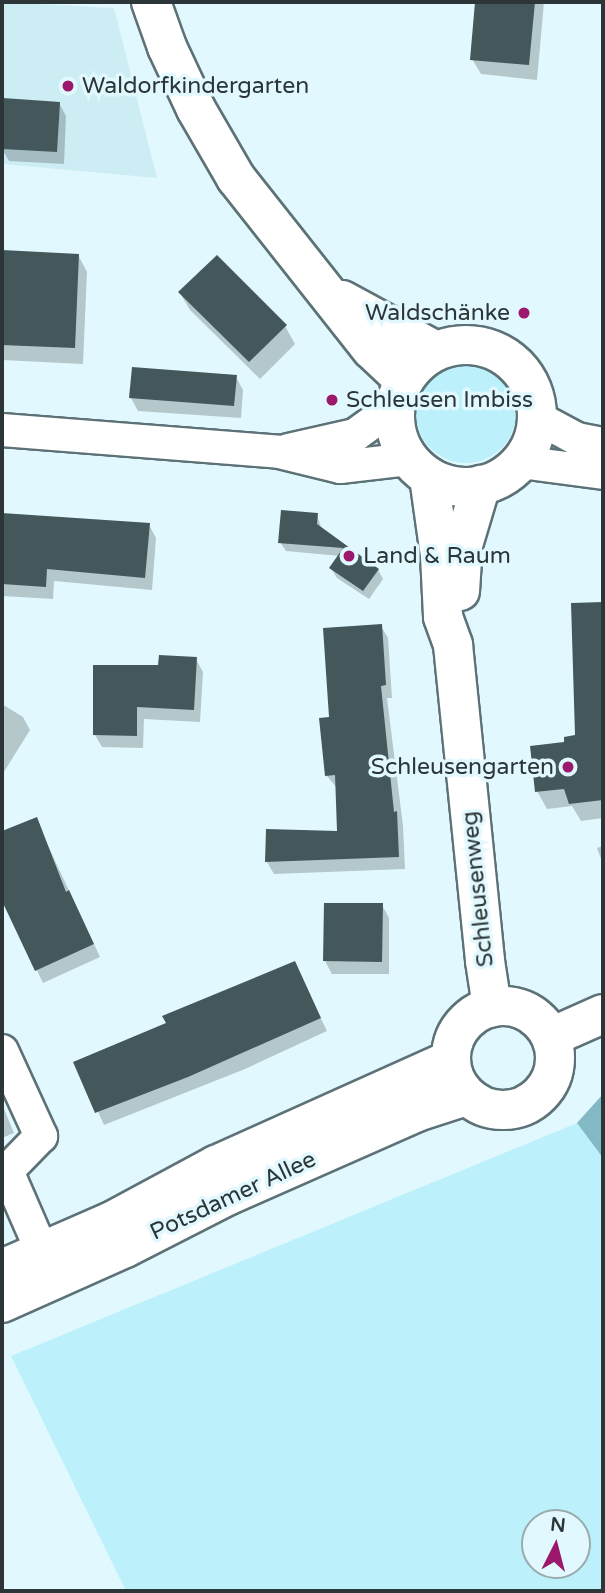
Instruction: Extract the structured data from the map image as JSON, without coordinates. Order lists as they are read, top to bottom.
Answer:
{
  "streets": {
    "street": ["Schleusenweg", "Potsdamer Allee"]
  },
  "crossings": [
    ["Schleusenweg", "Potsdamer Allee"]
  ],
  "places": [
    "Waldorfkindergarten",
    "Waldschänke",
    "Schleusen Imbiss",
    "Land & Raum",
    "Schleusengarten"
  ],
  "north": "top"
}
